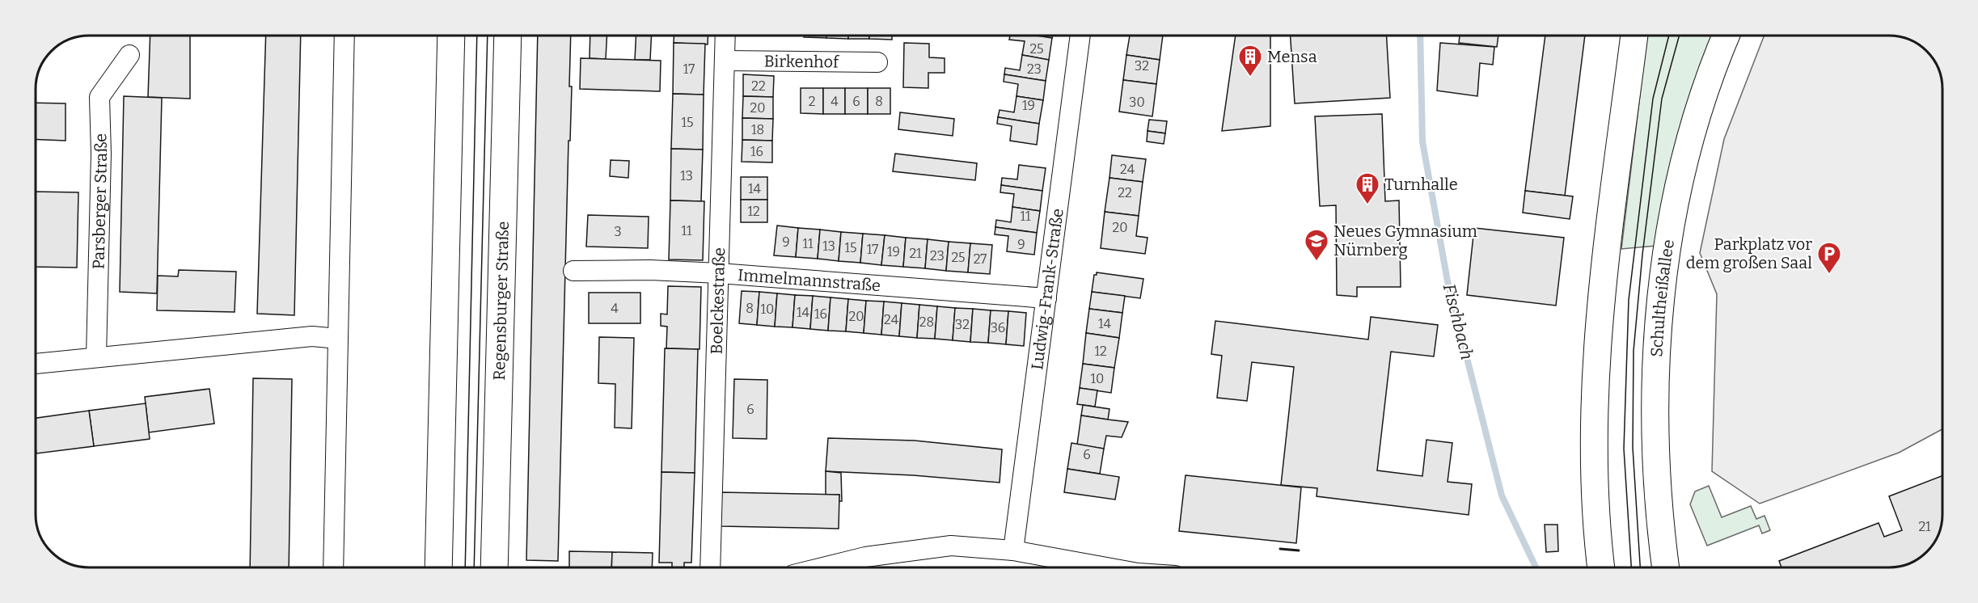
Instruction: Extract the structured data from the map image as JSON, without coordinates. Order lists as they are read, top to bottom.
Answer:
{
  "streets": {
    "main road": ["Schultheißallee", "Regensburger Straße"],
    "street": [
      "Birkenhof",
      "Parsberger Straße",
      "Immelmannstraße",
      "Ludwig-Frank-Straße",
      "Boelckestraße"
    ]
  },
  "crossings": [
    ["Birkenhof", "Boelckestraße"],
    ["Immelmannstraße", "Ludwig-Frank-Straße"],
    ["Immelmannstraße", "Boelckestraße"]
  ],
  "water": ["Fischbach"],
  "places": {
    "building": ["Mensa", "Turnhalle"],
    "school or university": ["Neues Gymnasium Nürnberg"],
    "parking": ["Parkplatz vor dem großen Saal"]
  },
  "house_numbers": [
    "25",
    "32",
    "17",
    "23",
    "22",
    "2",
    "4",
    "6",
    "8",
    "30",
    "19",
    "20",
    "15",
    "18",
    "16",
    "24",
    "13",
    "14",
    "22",
    "12",
    "11",
    "20",
    "11",
    "3",
    "9",
    "11",
    "9",
    "13",
    "15",
    "17",
    "19",
    "21",
    "23",
    "25",
    "27",
    "4",
    "8",
    "10",
    "14",
    "16",
    "20",
    "24",
    "28",
    "14",
    "32",
    "36",
    "12",
    "10",
    "6",
    "6",
    "21"
  ]
}
